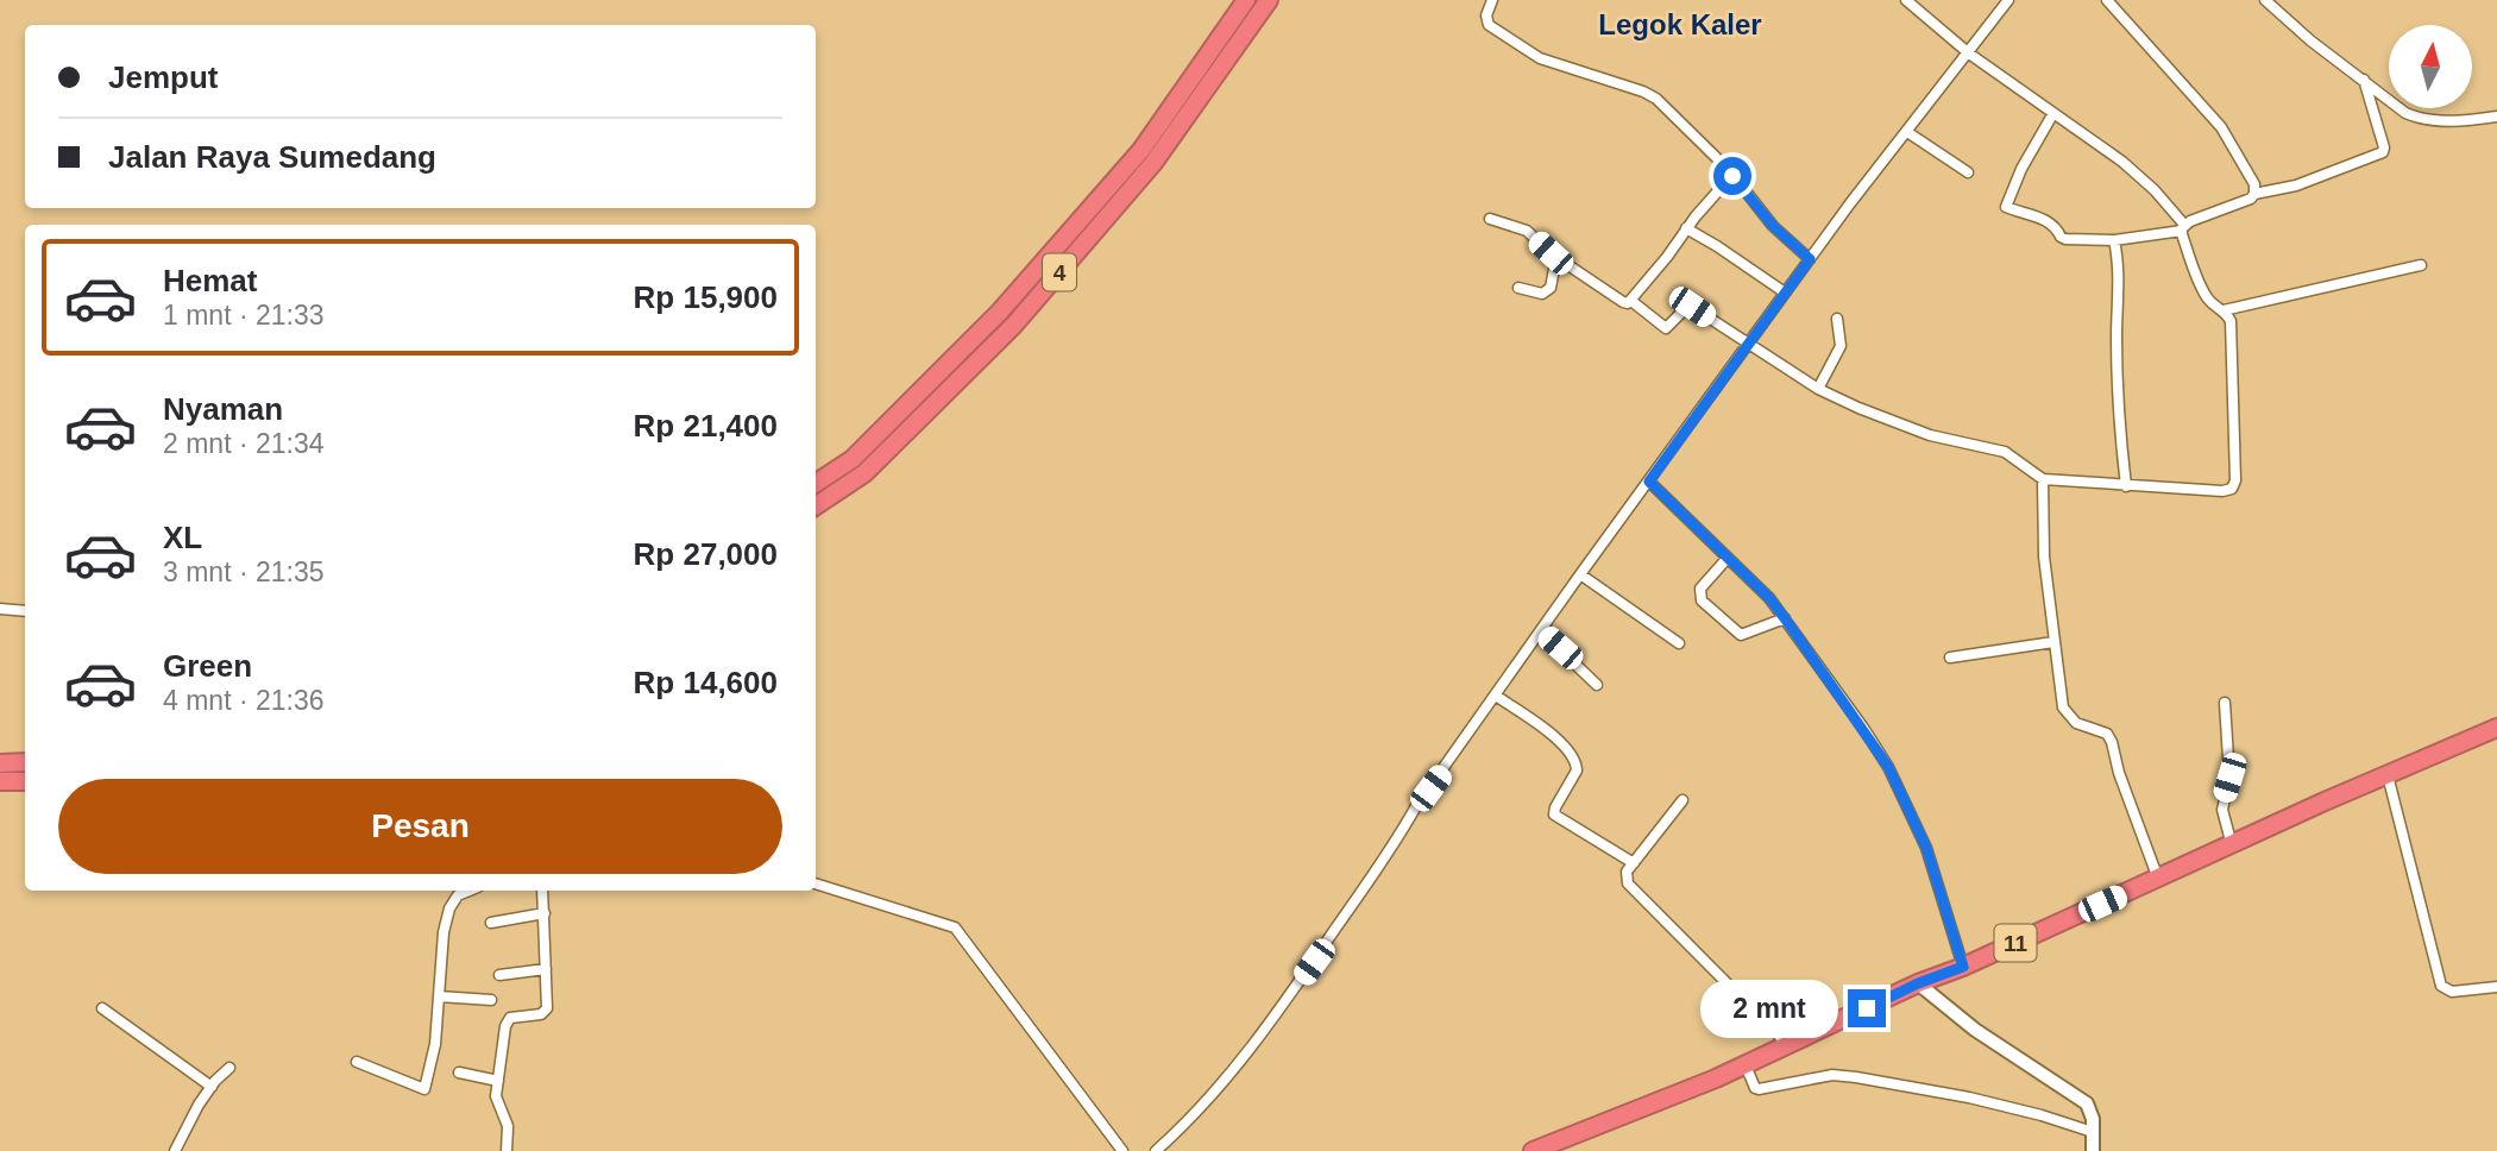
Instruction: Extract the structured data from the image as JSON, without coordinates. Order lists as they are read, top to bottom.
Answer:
{
  "streets": {
    "highway": ["4", "11"]
  },
  "districts": ["Legok Kaler"],
  "north": "top",
  "page": {
    "banner": ["Jemput", "Jalan Raya Sumedang"],
    "list": [
      {
        "name": "Hemat",
        "note": "1 mnt · 21:33",
        "value": "Rp 15,900"
      },
      {
        "name": "Nyaman",
        "note": "2 mnt · 21:34",
        "value": "Rp 21,400"
      },
      {
        "name": "XL",
        "note": "3 mnt · 21:35",
        "value": "Rp 27,000"
      },
      {
        "name": "Green",
        "note": "4 mnt · 21:36",
        "value": "Rp 14,600"
      }
    ],
    "buttons": "Pesan",
    "bubble": "2 mnt"
  }
}
